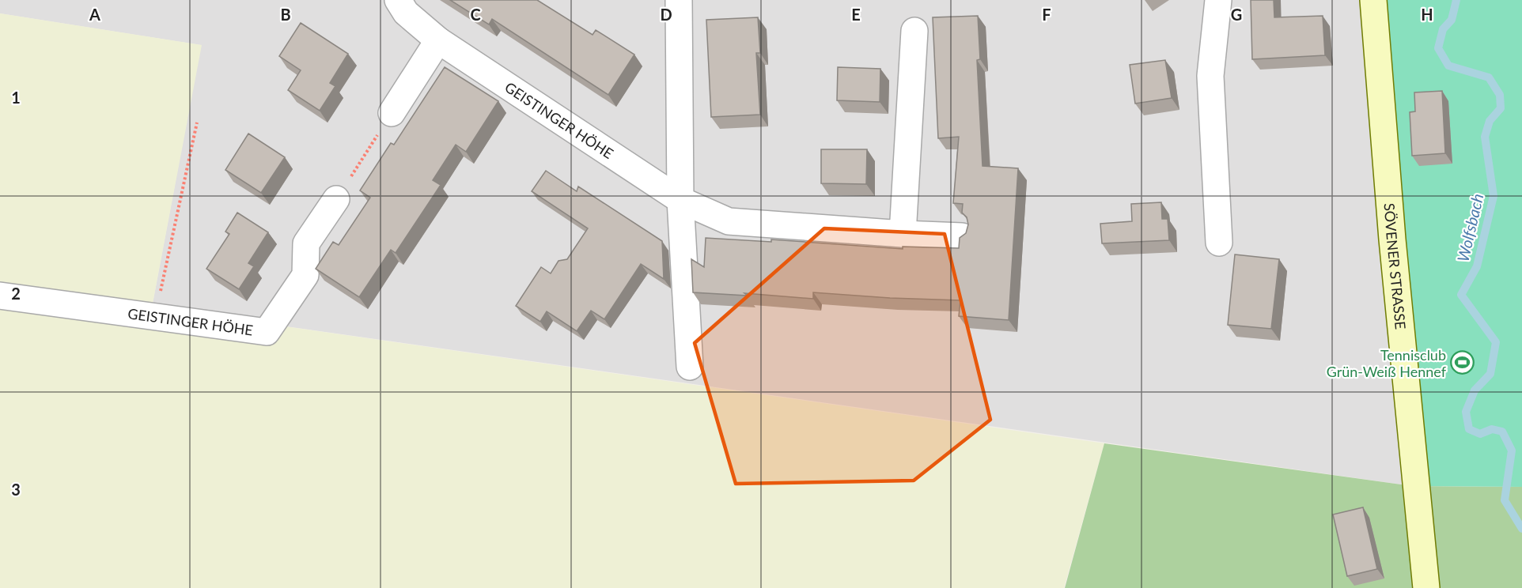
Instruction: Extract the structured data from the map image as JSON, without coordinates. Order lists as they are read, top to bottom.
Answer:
{
  "streets": {
    "main road": ["SÖVENER STRASSE"],
    "street": ["GEISTINGER HÖHE"]
  },
  "water": ["Wolfsbach"],
  "places": {
    "sports": ["Tennisclub Grün-Weiß Hennef"]
  },
  "grid": {
    "columns": [
      "A",
      "B",
      "C",
      "D",
      "E",
      "F",
      "G",
      "H"
    ],
    "rows": ["1", "2", "3"]
  }
}
